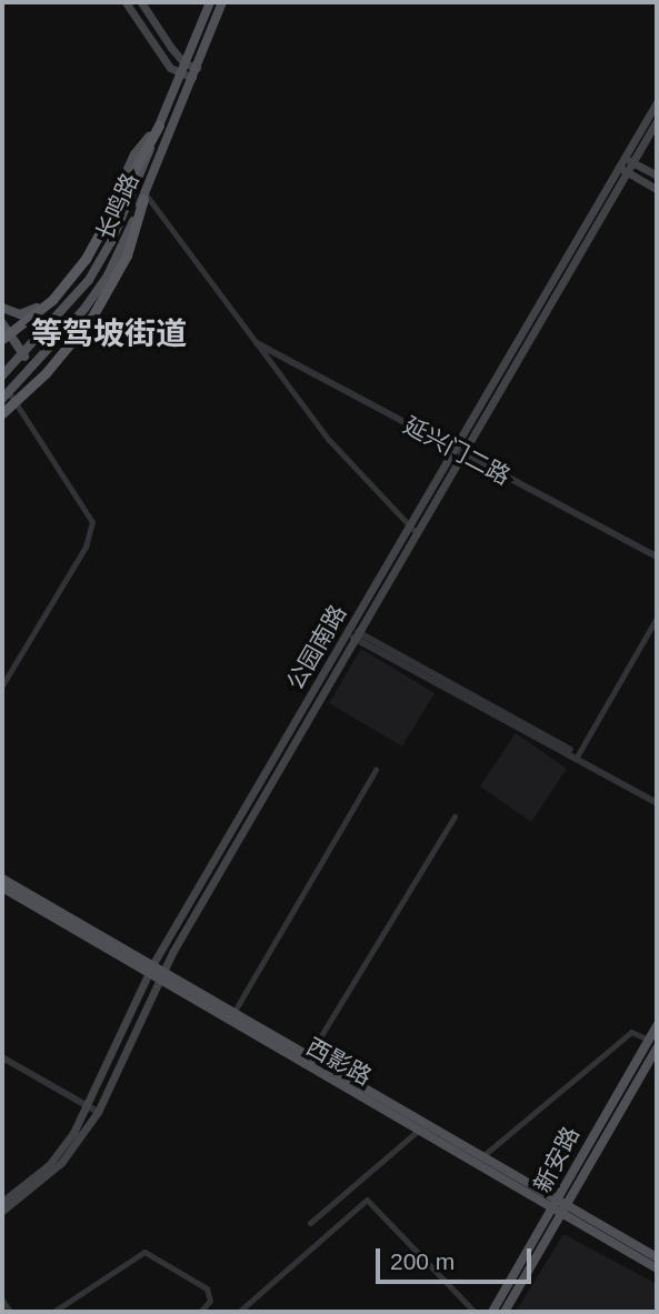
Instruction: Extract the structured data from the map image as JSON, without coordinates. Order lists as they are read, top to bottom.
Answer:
{
  "streets": {
    "main road": [
      "长鸣路",
      "公园南路",
      "西影路",
      "新安路"
    ],
    "street": ["延兴门二路"]
  },
  "crossings": [
    ["延兴门二路", "公园南路"],
    ["公园南路", "西影路"],
    ["西影路", "新安路"]
  ],
  "districts": ["等驾坡街道"],
  "scale_bar": "200 m"
}
